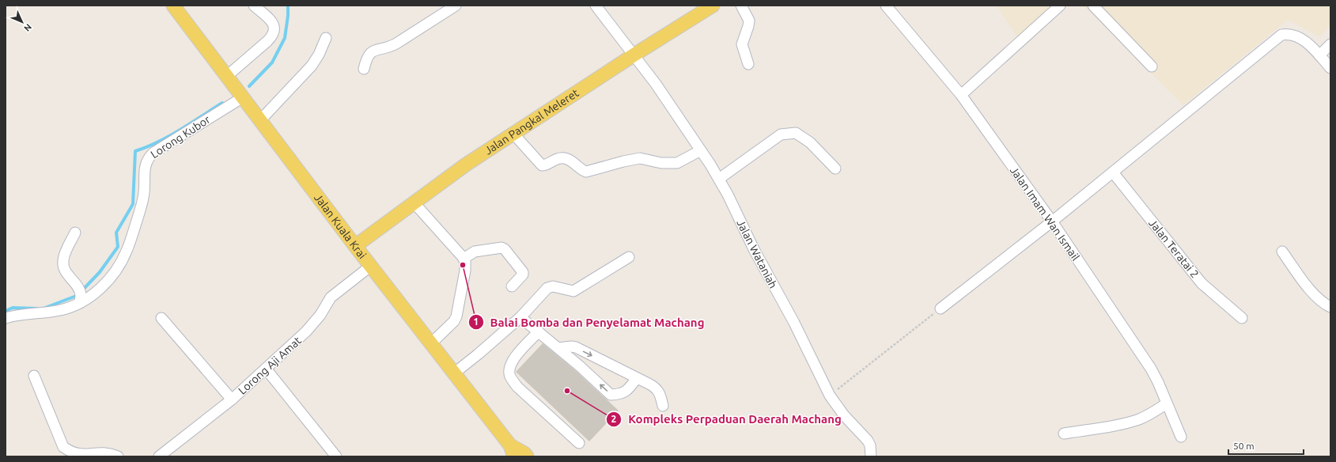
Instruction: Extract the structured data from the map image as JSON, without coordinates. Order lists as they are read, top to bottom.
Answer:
{
  "streets": {
    "main road": ["Jalan Pangkal Meleret", "Jalan Kuala Krai"],
    "street": [
      "Lorong Kubor",
      "Jalan Imam Wan Ismail",
      "Jalan Teratai 2",
      "Jalan Wataniah",
      "Lorong Aji Amat"
    ]
  },
  "crossings": [
    ["Jalan Pangkal Meleret", "Jalan Kuala Krai"],
    ["Jalan Pangkal Meleret", "Jalan Wataniah"],
    ["Lorong Kubor", "Jalan Kuala Krai"],
    ["Jalan Kuala Krai", "Lorong Aji Amat"]
  ],
  "places": ["Balai Bomba dan Penyelamat Machang", "Kompleks Perpaduan Daerah Machang"],
  "scale_bar": "50 m",
  "north": "bottom right"
}
